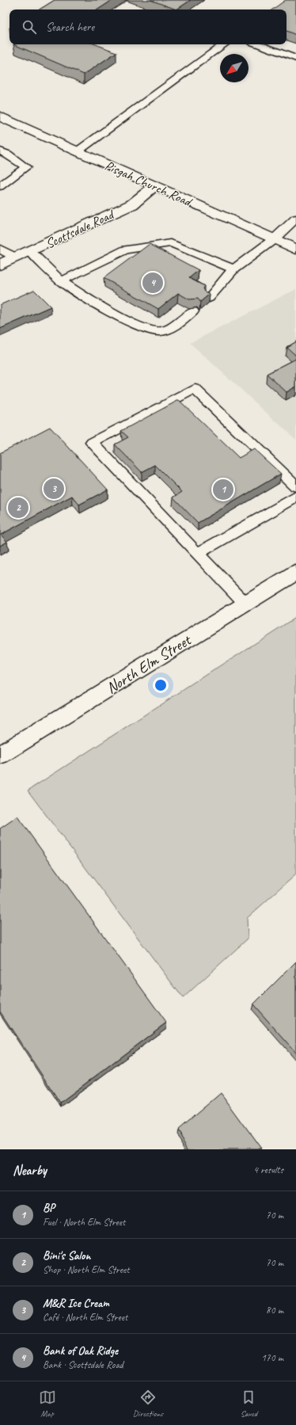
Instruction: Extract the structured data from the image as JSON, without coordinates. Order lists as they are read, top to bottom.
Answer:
{
  "streets": {
    "main road": ["Pisgah Church Road", "Scottsdale Road", "North Elm Street"]
  },
  "crossings": [
    ["Pisgah Church Road", "Scottsdale Road"]
  ],
  "north": "bottom left",
  "page": {
    "search": "Search here",
    "pins": [
      "4",
      "3",
      "1",
      "2"
    ],
    "heading": ["Nearby", "4 results"],
    "list": [
      {
        "mark": "1",
        "name": "BP",
        "note": "Fuel · North Elm Street",
        "value": "70 m"
      },
      {
        "mark": "2",
        "name": "Bini's Salon",
        "note": "Shop · North Elm Street",
        "value": "70 m"
      },
      {
        "mark": "3",
        "name": "M&R Ice Cream",
        "note": "Café · North Elm Street",
        "value": "80 m"
      },
      {
        "mark": "4",
        "name": "Bank of Oak Ridge",
        "note": "Bank · Scottsdale Road",
        "value": "170 m"
      }
    ],
    "nav": ["Map", "Directions", "Saved"]
  }
}
